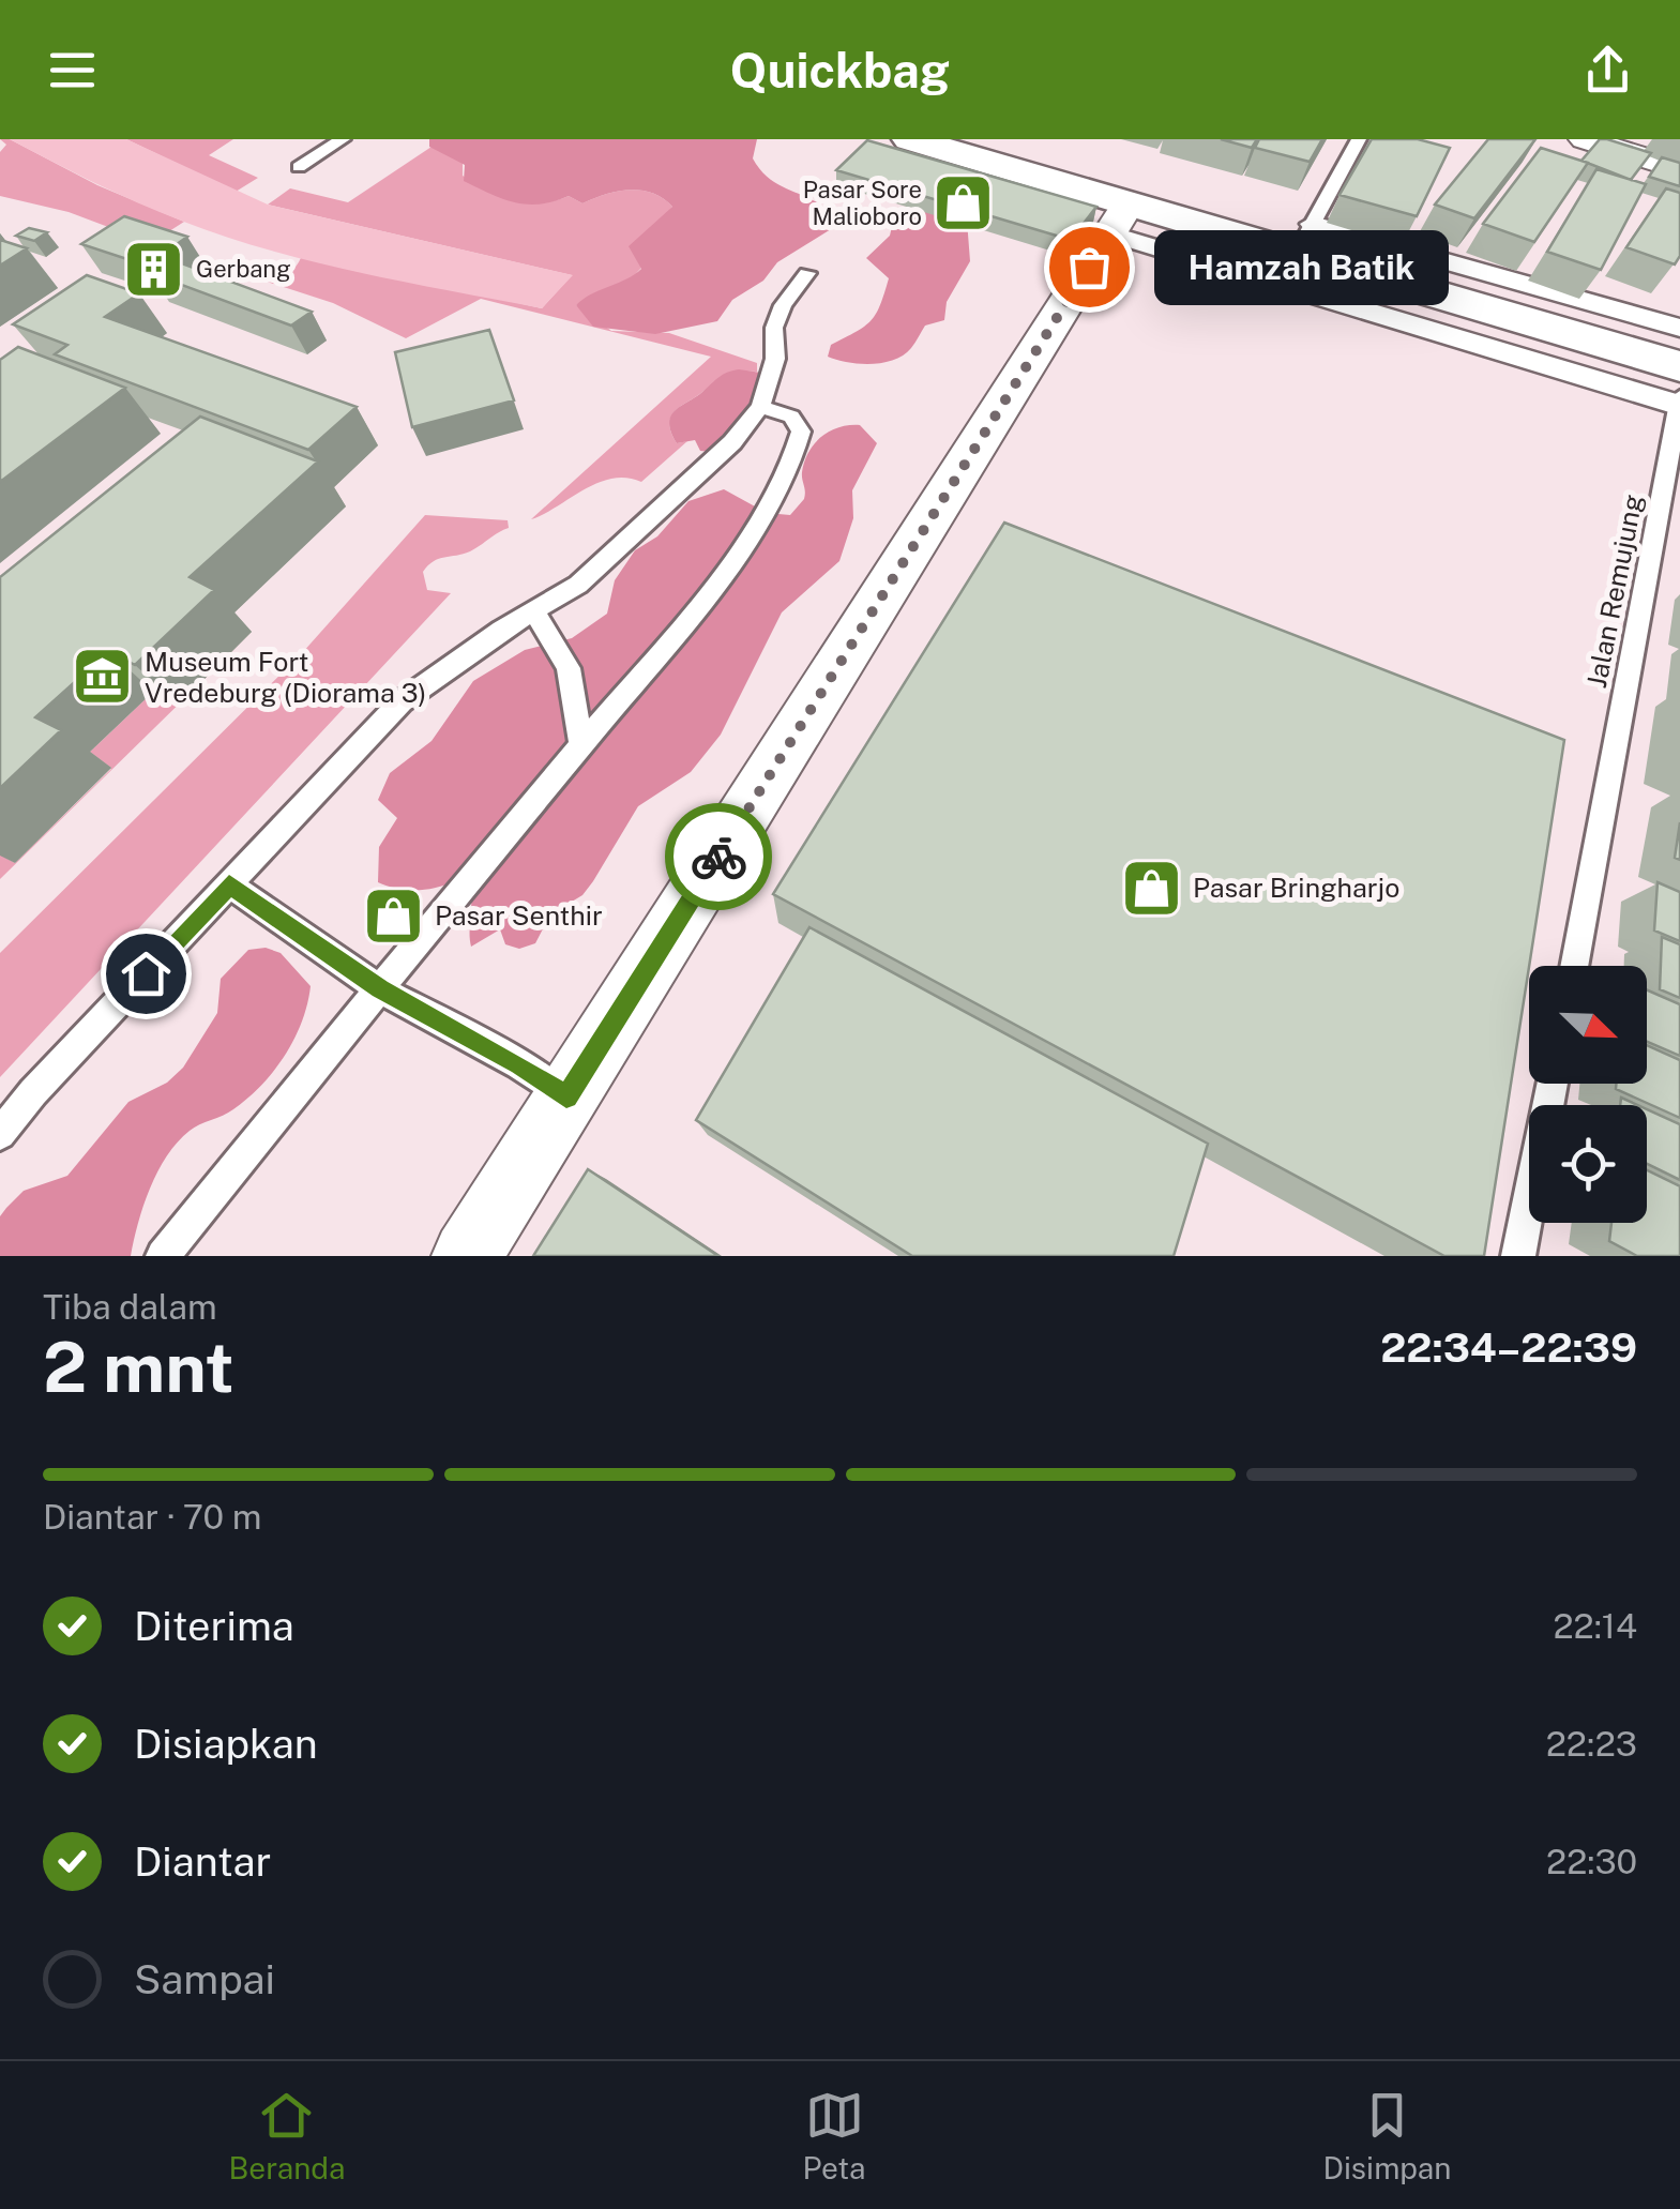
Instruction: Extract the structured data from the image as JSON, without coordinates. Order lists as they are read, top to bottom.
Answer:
{
  "streets": {
    "lane": ["Jalan Remujung"]
  },
  "places": {
    "shop": ["Pasar Sore Malioboro", "Pasar Bringharjo", "Pasar Senthir"],
    "other": ["Hamzah Batik"],
    "building": ["Gerbang"],
    "museum": ["Museum Fort Vredeburg (Diorama 3)"]
  },
  "north": "bottom right",
  "page": {
    "header": "Quickbag",
    "bubble": "Hamzah Batik",
    "heading": ["2 mnt", "Tiba dalam", "22:34–22:39"],
    "bar": "Diantar · 70 m",
    "list": [
      ["Diterima", "22:14"],
      ["Disiapkan", "22:23"],
      ["Diantar", "22:30"],
      "Sampai"
    ],
    "tabs": ["Beranda", "Peta", "Disimpan"]
  }
}
